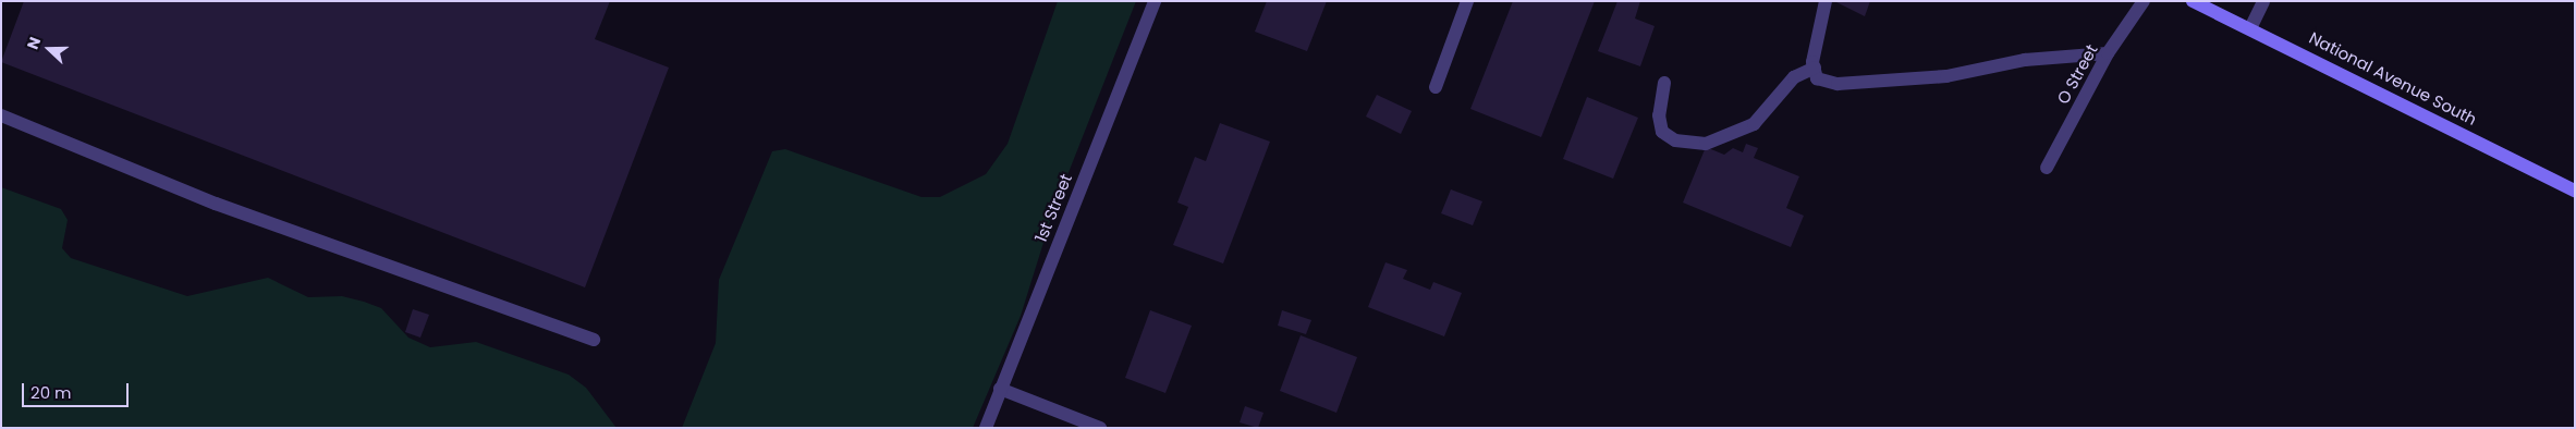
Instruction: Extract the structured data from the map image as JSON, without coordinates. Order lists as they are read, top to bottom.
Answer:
{
  "streets": {
    "main road": ["National Avenue South"],
    "street": ["O Street", "1st Street"]
  },
  "scale_bar": "20 m",
  "north": "left"
}
